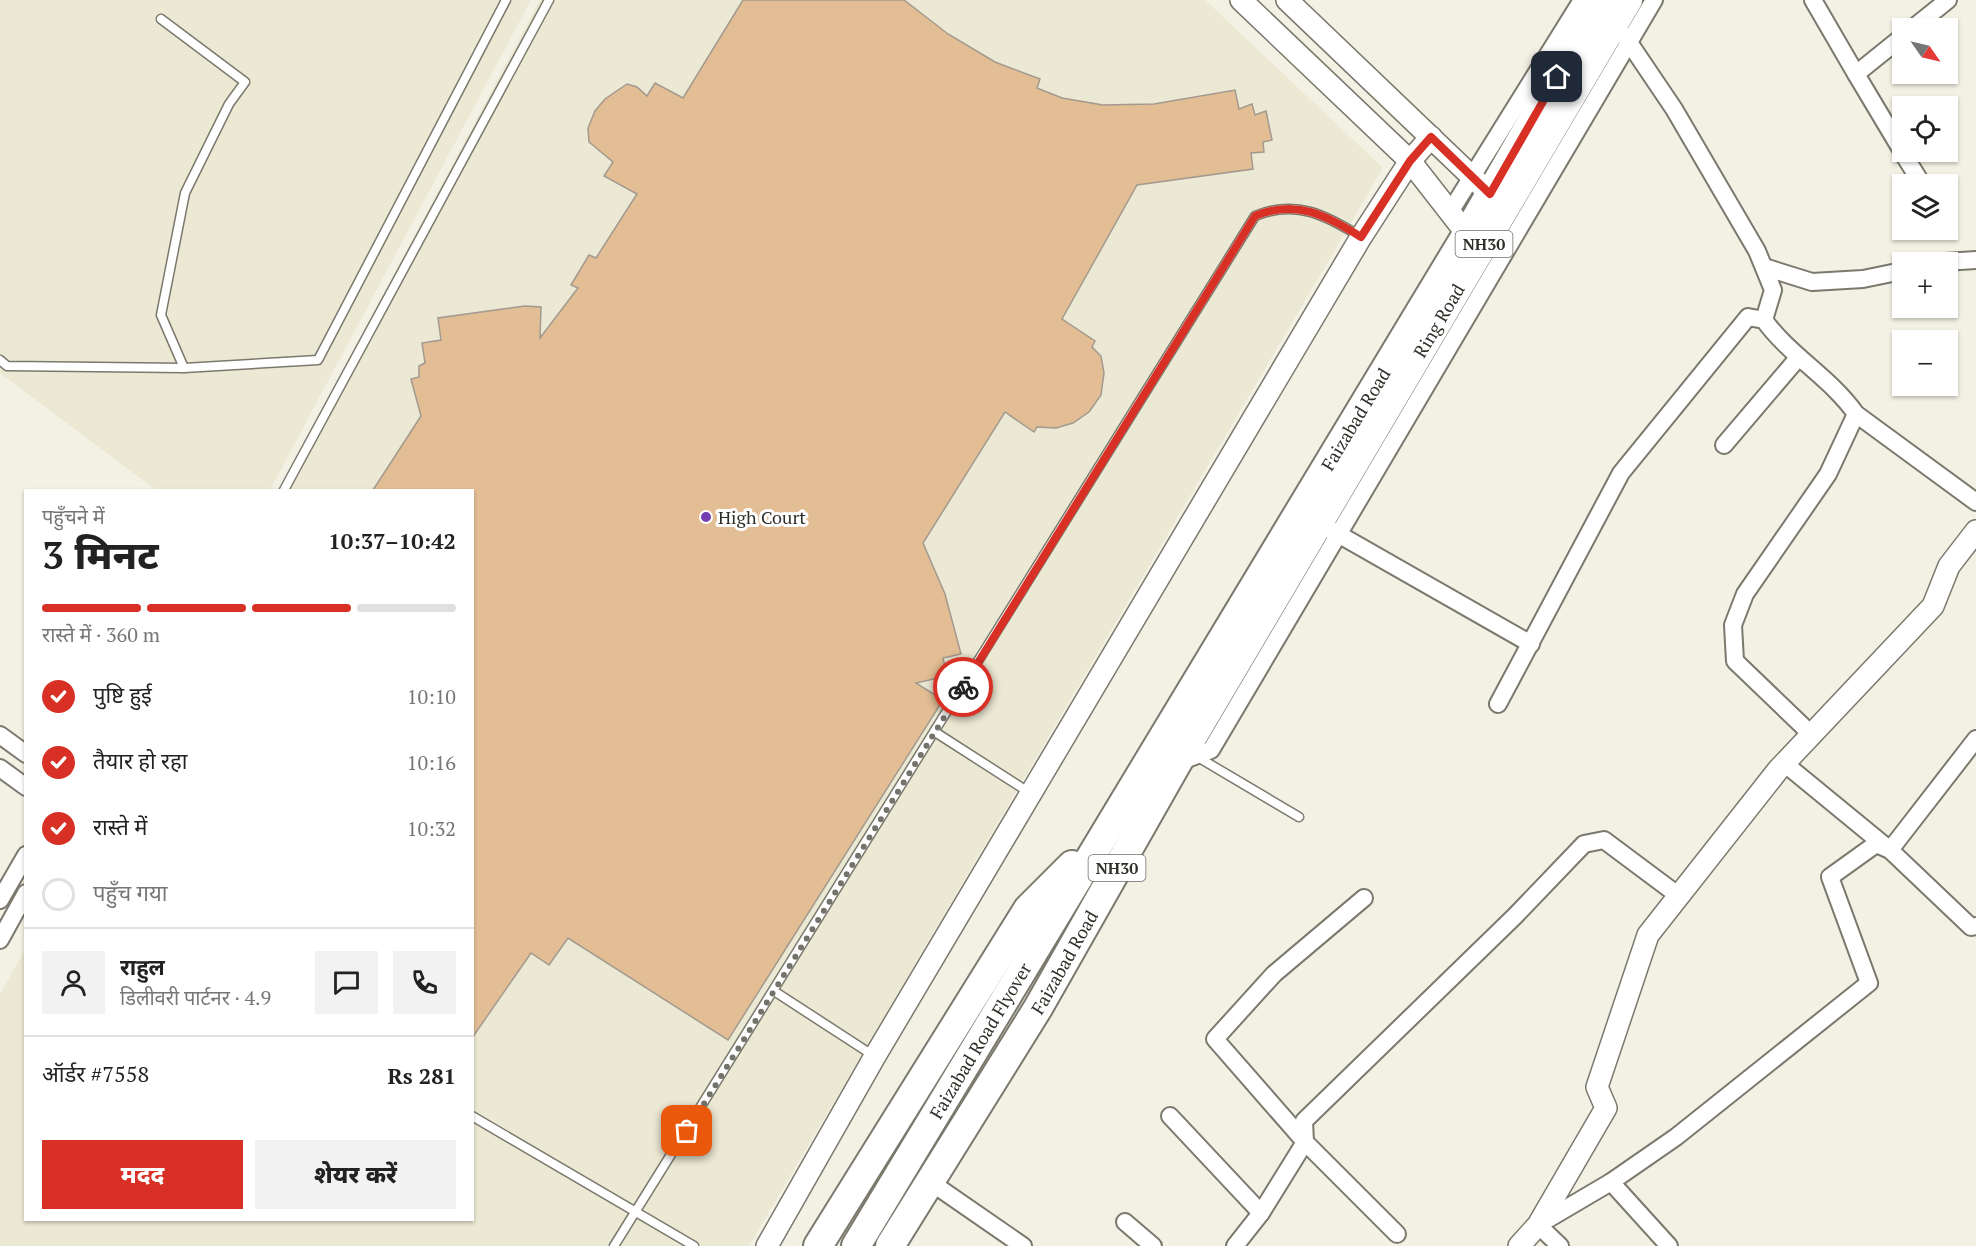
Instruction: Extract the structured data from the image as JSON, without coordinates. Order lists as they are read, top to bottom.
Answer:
{
  "streets": {
    "highway": [
      "NH30",
      "Ring Road",
      "Faizabad Road",
      "Faizabad Road Flyover"
    ]
  },
  "crossings": [
    ["NH30", "Faizabad Road"],
    ["NH30", "Faizabad Road Flyover"],
    ["Ring Road", "Faizabad Road"],
    ["Faizabad Road", "Faizabad Road Flyover"]
  ],
  "places": ["High Court"],
  "north": "bottom right",
  "page": {
    "map_buttons": ["+", "−"],
    "heading": ["3 मिनट", "पहुँचने में", "10:37–10:42"],
    "panel": [
      "राहुल",
      "डिलीवरी पार्टनर · 4.9",
      "ऑर्डर #7558",
      "Rs 281"
    ],
    "bar": "रास्ते में · 360 m",
    "list": [
      ["पुष्टि हुई", "10:10"],
      ["तैयार हो रहा", "10:16"],
      ["रास्ते में", "10:32"],
      "पहुँच गया"
    ],
    "buttons": ["मदद", "शेयर करें"]
  }
}
